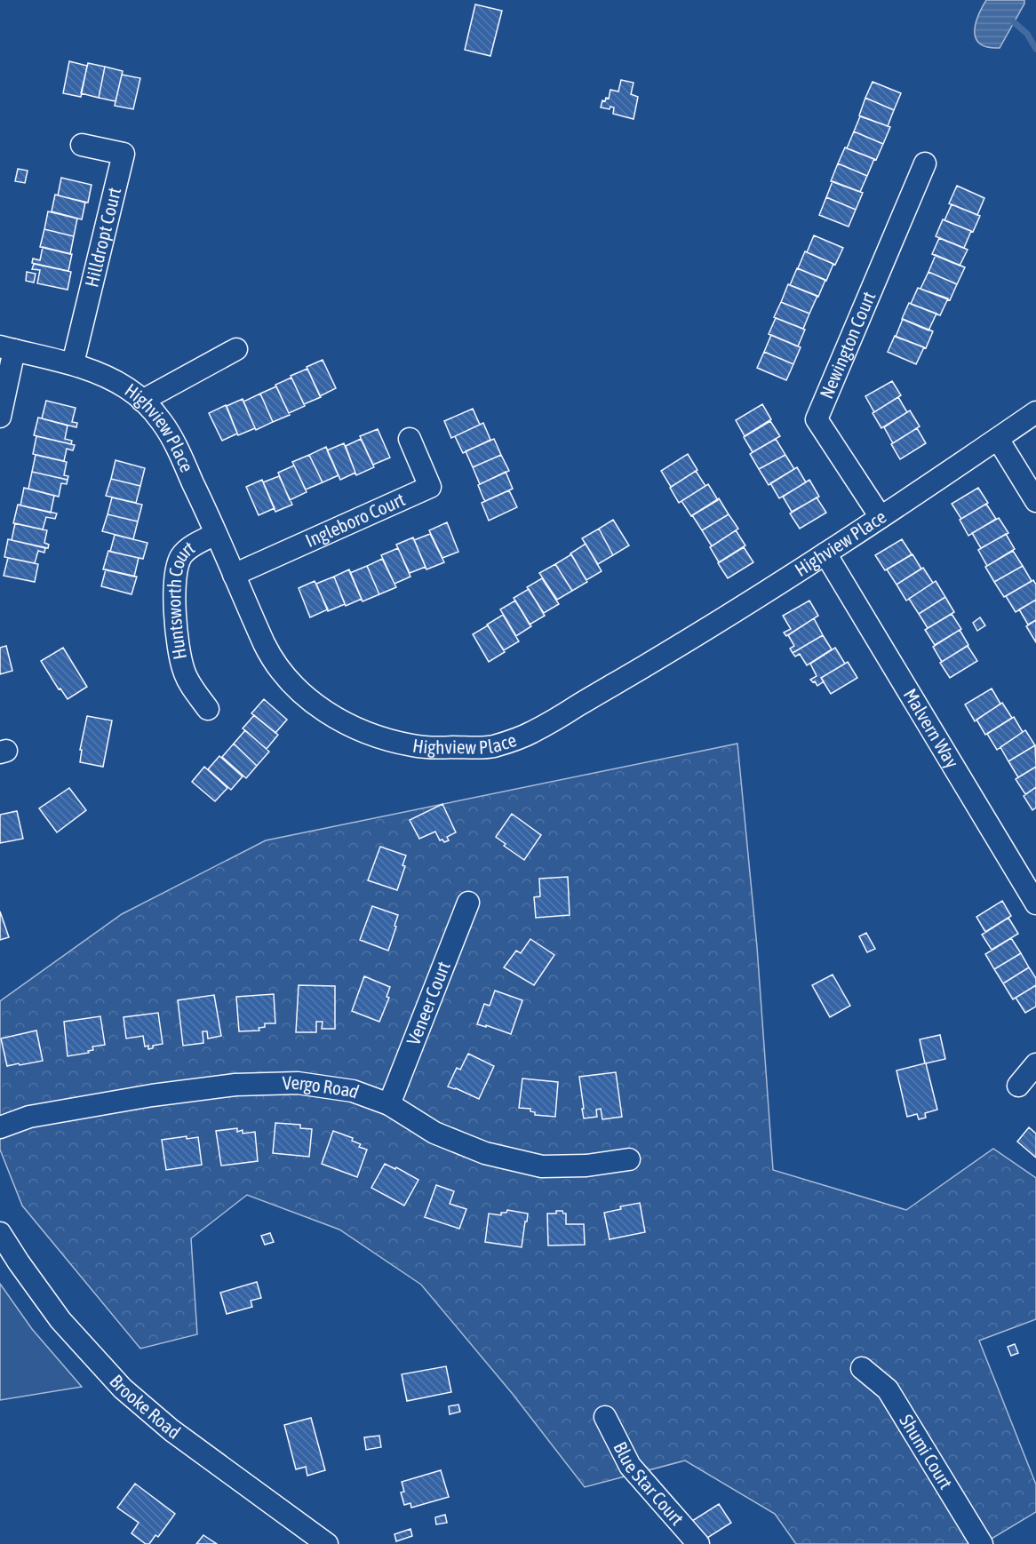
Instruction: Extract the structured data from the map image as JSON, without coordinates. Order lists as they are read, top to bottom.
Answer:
{
  "streets": {
    "street": [
      "Hilldropt Court",
      "Newington Court",
      "Highview Place",
      "Ingleboro Court",
      "Huntsworth Court",
      "Malvern Way",
      "Veneer Court",
      "Vergo Road",
      "Brooke Road",
      "Shumi Court",
      "Blue Star Court"
    ]
  },
  "crossings": [
    ["Hilldropt Court", "Highview Place"],
    ["Newington Court", "Highview Place"],
    ["Highview Place", "Ingleboro Court"],
    ["Highview Place", "Huntsworth Court"],
    ["Highview Place", "Malvern Way"],
    ["Veneer Court", "Vergo Road"]
  ]
}
